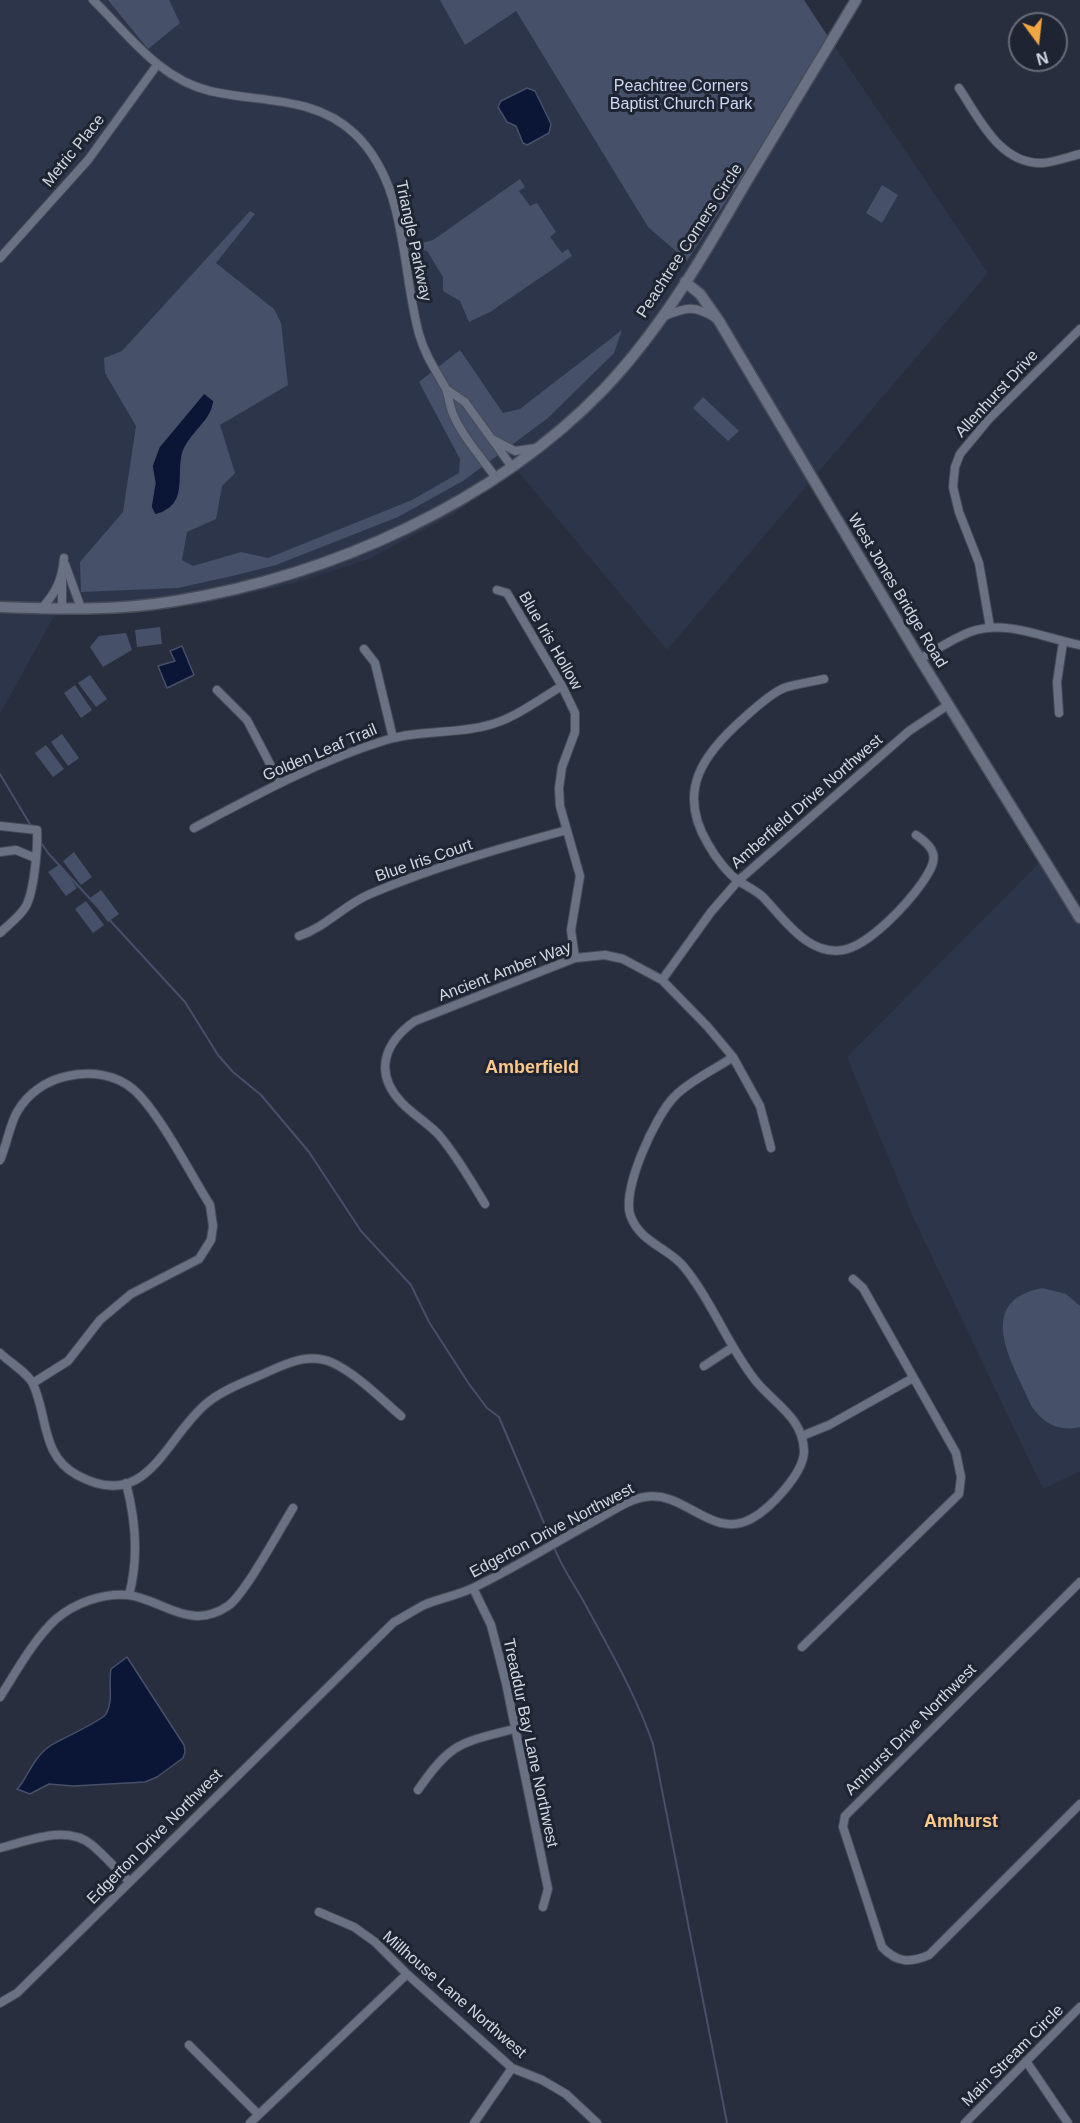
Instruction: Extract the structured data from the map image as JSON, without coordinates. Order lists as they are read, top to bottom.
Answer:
{
  "streets": {
    "street": [
      "Metric Place",
      "Triangle Parkway",
      "Peachtree Corners Circle",
      "Allenhurst Drive",
      "West Jones Bridge Road",
      "Blue Iris Hollow",
      "Golden Leaf Trail",
      "Amberfield Drive Northwest",
      "Blue Iris Court",
      "Ancient Amber Way",
      "Edgerton Drive Northwest",
      "Amhurst Drive Northwest",
      "Treaddur Bay Lane Northwest",
      "Millhouse Lane Northwest",
      "Main Stream Circle"
    ]
  },
  "crossings": [
    ["Metric Place", "Triangle Parkway"],
    ["Triangle Parkway", "Peachtree Corners Circle"],
    ["Peachtree Corners Circle", "West Jones Bridge Road"],
    ["West Jones Bridge Road", "Amberfield Drive Northwest"],
    ["Blue Iris Hollow", "Golden Leaf Trail"],
    ["Blue Iris Hollow", "Blue Iris Court"],
    ["Blue Iris Hollow", "Ancient Amber Way"],
    ["Amberfield Drive Northwest", "Ancient Amber Way"],
    ["Edgerton Drive Northwest", "Treaddur Bay Lane Northwest"]
  ],
  "districts": ["Amberfield", "Amhurst"],
  "parks": ["Peachtree Corners Baptist Church Park"],
  "north": "bottom"
}
